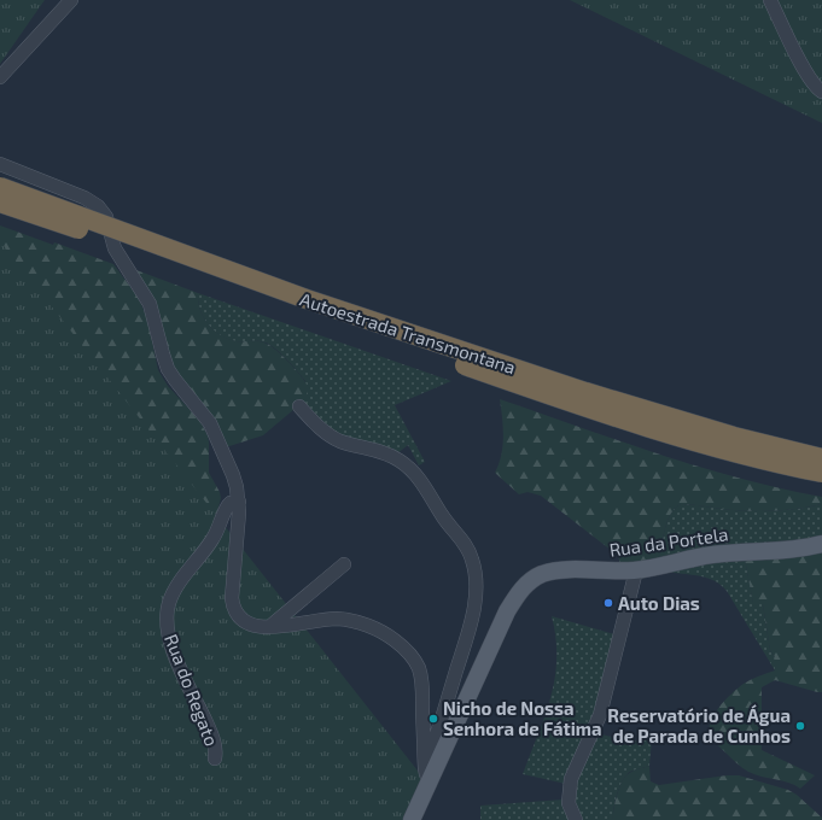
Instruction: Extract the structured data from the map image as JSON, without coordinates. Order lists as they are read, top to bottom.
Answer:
{
  "streets": {
    "highway": ["Autoestrada Transmontana"],
    "main road": ["Rua da Portela"],
    "street": ["Rua do Regato"]
  },
  "places": ["Auto Dias", "Nicho de Nossa Senhora de Fátima", "Reservatório de Água de Parada de Cunhos"]
}
